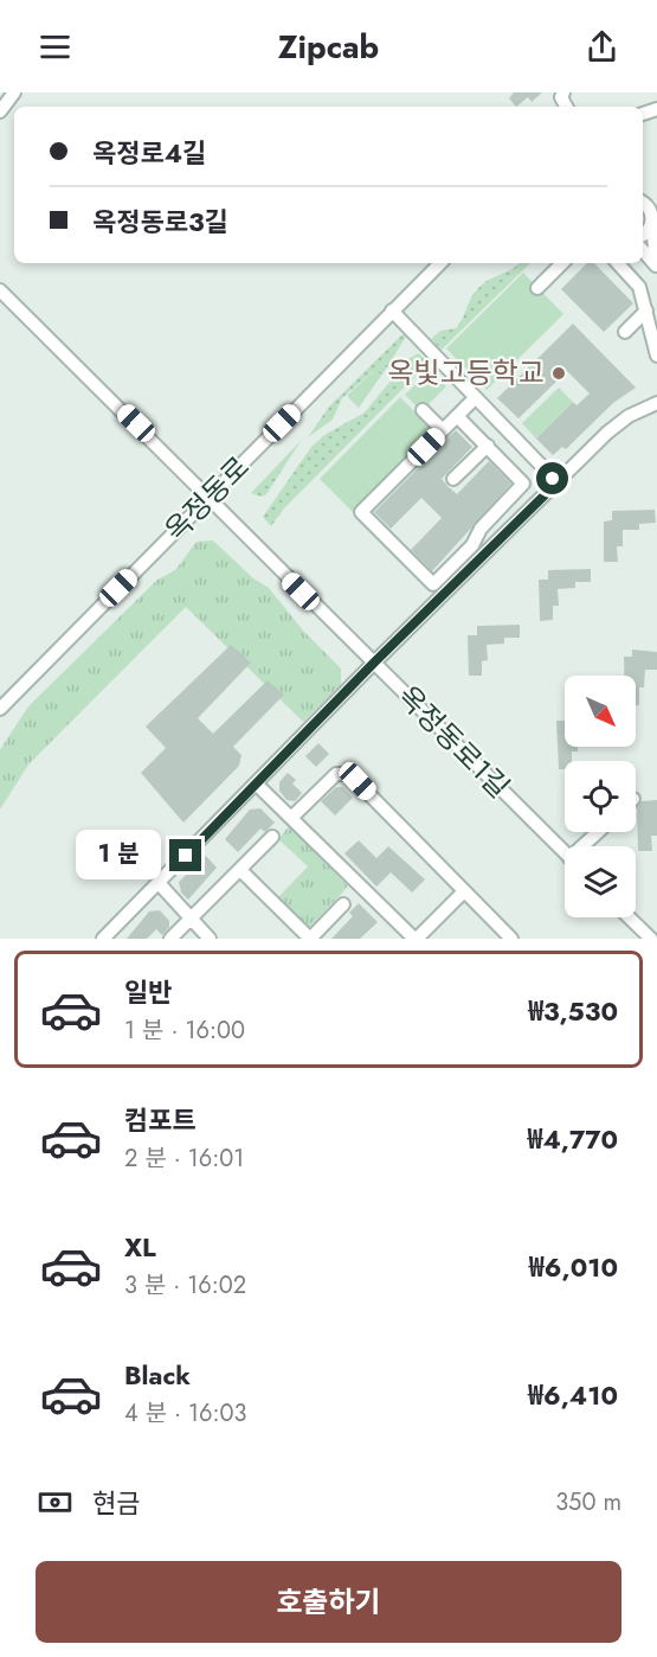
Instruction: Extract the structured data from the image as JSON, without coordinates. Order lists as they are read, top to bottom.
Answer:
{
  "streets": {
    "street": ["옥정동로", "옥정동로1길"]
  },
  "crossings": [
    ["옥정동로", "옥정동로1길"]
  ],
  "places": ["옥빛고등학교"],
  "north": "bottom right",
  "page": {
    "header": "Zipcab",
    "banner": ["옥정로4길", "옥정동로3길"],
    "bubble": "1 분",
    "list": [
      {
        "name": "일반",
        "note": "1 분 · 16:00",
        "value": "₩3,530"
      },
      {
        "name": "컴포트",
        "note": "2 분 · 16:01",
        "value": "₩4,770"
      },
      {
        "name": "XL",
        "note": "3 분 · 16:02",
        "value": "₩6,010"
      },
      {
        "name": "Black",
        "note": "4 분 · 16:03",
        "value": "₩6,410"
      }
    ],
    "pay": ["현금", "350 m"],
    "buttons": "호출하기"
  }
}
